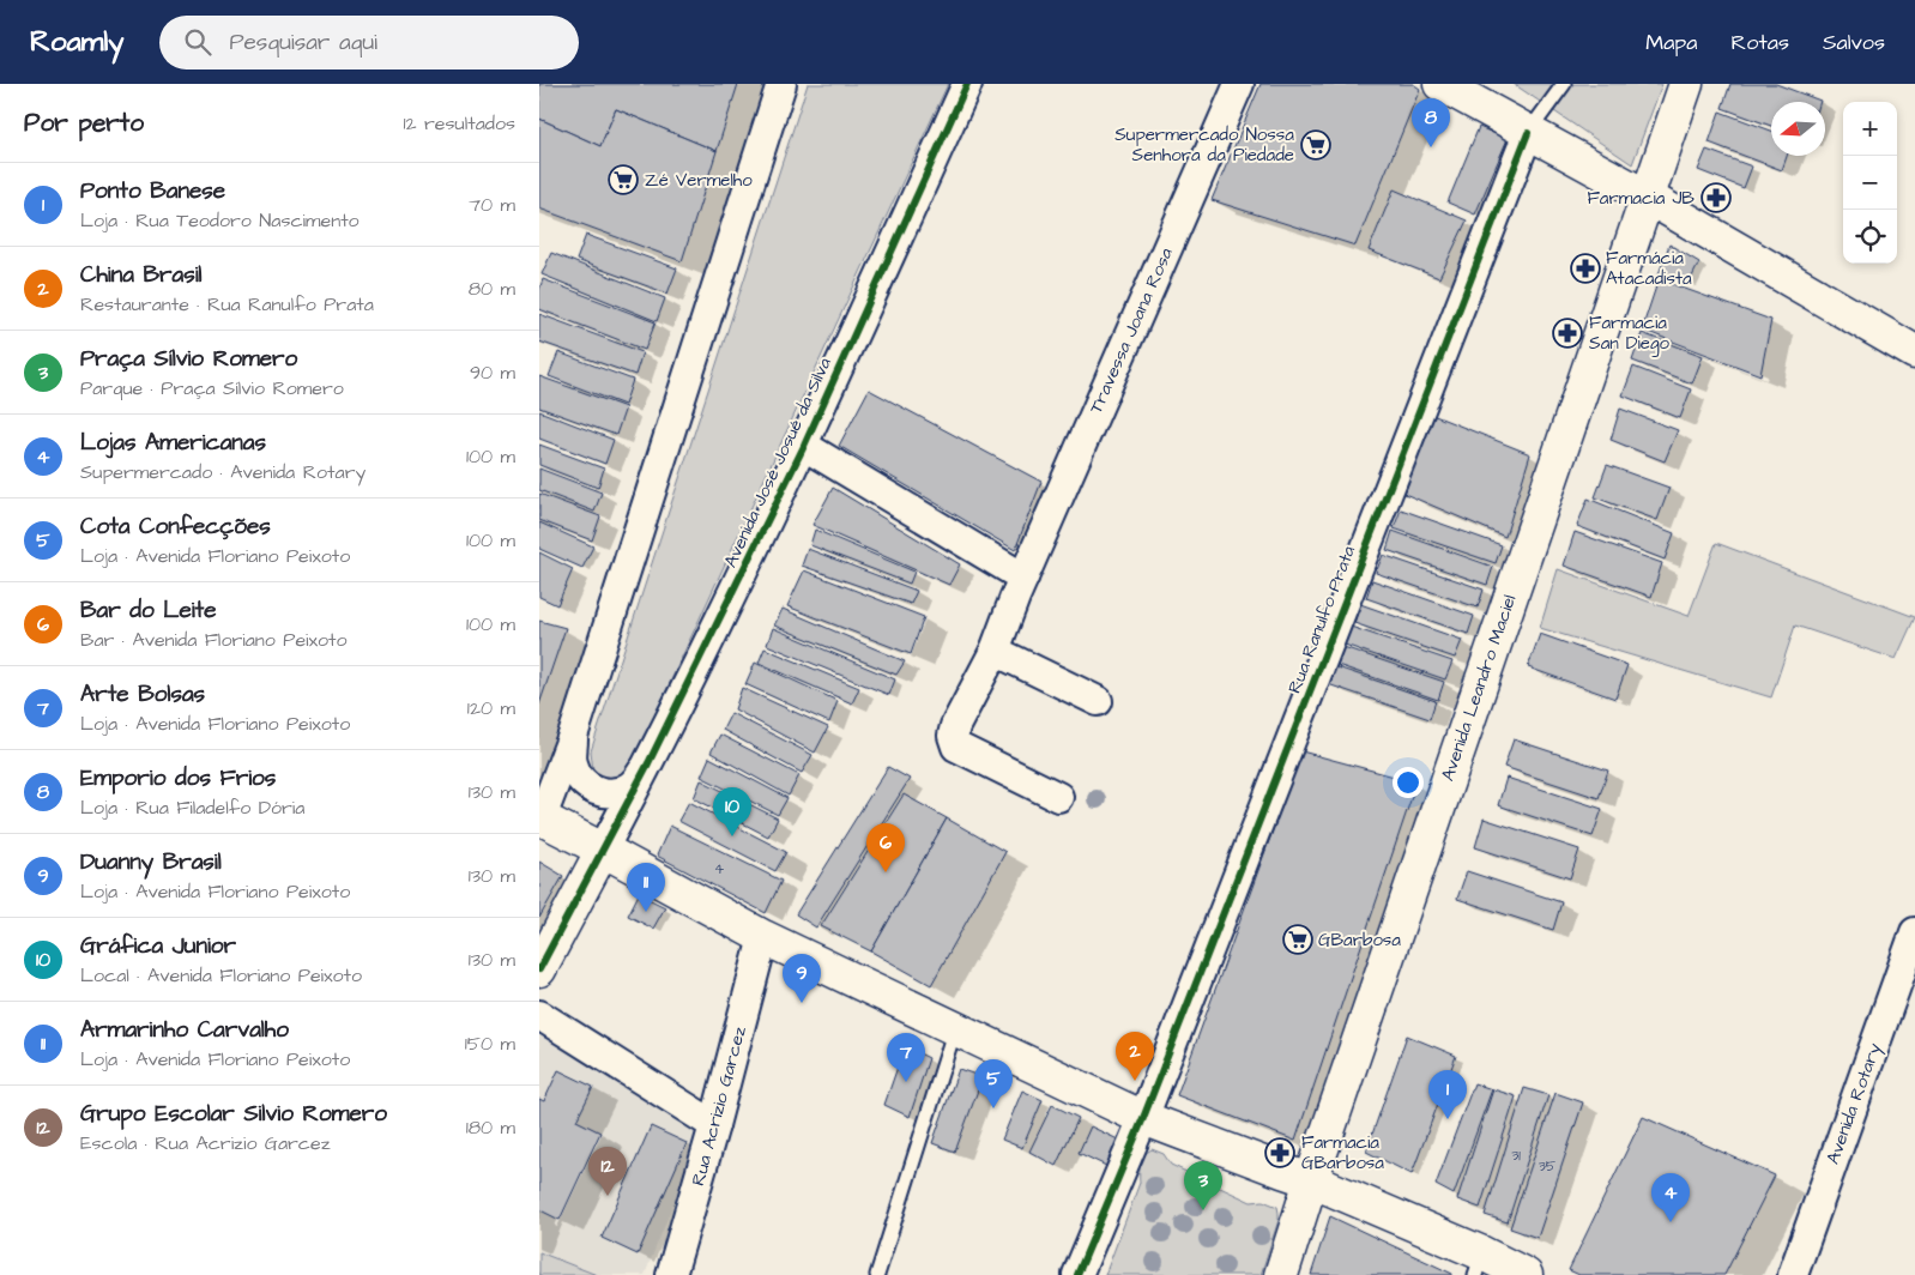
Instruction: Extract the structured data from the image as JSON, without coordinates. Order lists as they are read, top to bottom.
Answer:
{
  "streets": {
    "main road": ["Avenida Leandro Maciel"],
    "street": [
      "Travessa Joana Rosa",
      "Avenida José Josué da Silva",
      "Rua Ranulfo Prata",
      "Avenida Rotary",
      "Rua Acrizio Garcez"
    ]
  },
  "places": {
    "supermarket": ["Supermercado Nossa Senhora da Piedade", "Zé Vermelho", "GBarbosa"],
    "pharmacy": [
      "Farmacia JB",
      "Farmácia Atacadista",
      "Farmacia San Diego",
      "Farmacia GBarbosa"
    ]
  },
  "house_numbers": ["4", "31", "35"],
  "north": "left",
  "page": {
    "header": "Roamly",
    "search": "Pesquisar aqui",
    "nav": ["Mapa", "Rotas", "Salvos"],
    "heading": ["Por perto", "12 resultados"],
    "pins": [
      "8",
      "10",
      "6",
      "11",
      "9",
      "2",
      "7",
      "5",
      "1",
      "12",
      "3",
      "4"
    ],
    "map_buttons": ["+", "−"],
    "list": [
      {
        "mark": "1",
        "name": "Ponto Banese",
        "note": "Loja · Rua Teodoro Nascimento",
        "value": "70 m"
      },
      {
        "mark": "2",
        "name": "China Brasil",
        "note": "Restaurante · Rua Ranulfo Prata",
        "value": "80 m"
      },
      {
        "mark": "3",
        "name": "Praça Sílvio Romero",
        "note": "Parque · Praça Sílvio Romero",
        "value": "90 m"
      },
      {
        "mark": "4",
        "name": "Lojas Americanas",
        "note": "Supermercado · Avenida Rotary",
        "value": "100 m"
      },
      {
        "mark": "5",
        "name": "Cota Confecções",
        "note": "Loja · Avenida Floriano Peixoto",
        "value": "100 m"
      },
      {
        "mark": "6",
        "name": "Bar do Leite",
        "note": "Bar · Avenida Floriano Peixoto",
        "value": "100 m"
      },
      {
        "mark": "7",
        "name": "Arte Bolsas",
        "note": "Loja · Avenida Floriano Peixoto",
        "value": "120 m"
      },
      {
        "mark": "8",
        "name": "Emporio dos Frios",
        "note": "Loja · Rua Filadelfo Dória",
        "value": "130 m"
      },
      {
        "mark": "9",
        "name": "Duanny Brasil",
        "note": "Loja · Avenida Floriano Peixoto",
        "value": "130 m"
      },
      {
        "mark": "10",
        "name": "Gráfica Junior",
        "note": "Local · Avenida Floriano Peixoto",
        "value": "130 m"
      },
      {
        "mark": "11",
        "name": "Armarinho Carvalho",
        "note": "Loja · Avenida Floriano Peixoto",
        "value": "150 m"
      },
      {
        "mark": "12",
        "name": "Grupo Escolar Silvio Romero",
        "note": "Escola · Rua Acrizio Garcez",
        "value": "180 m"
      }
    ]
  }
}
